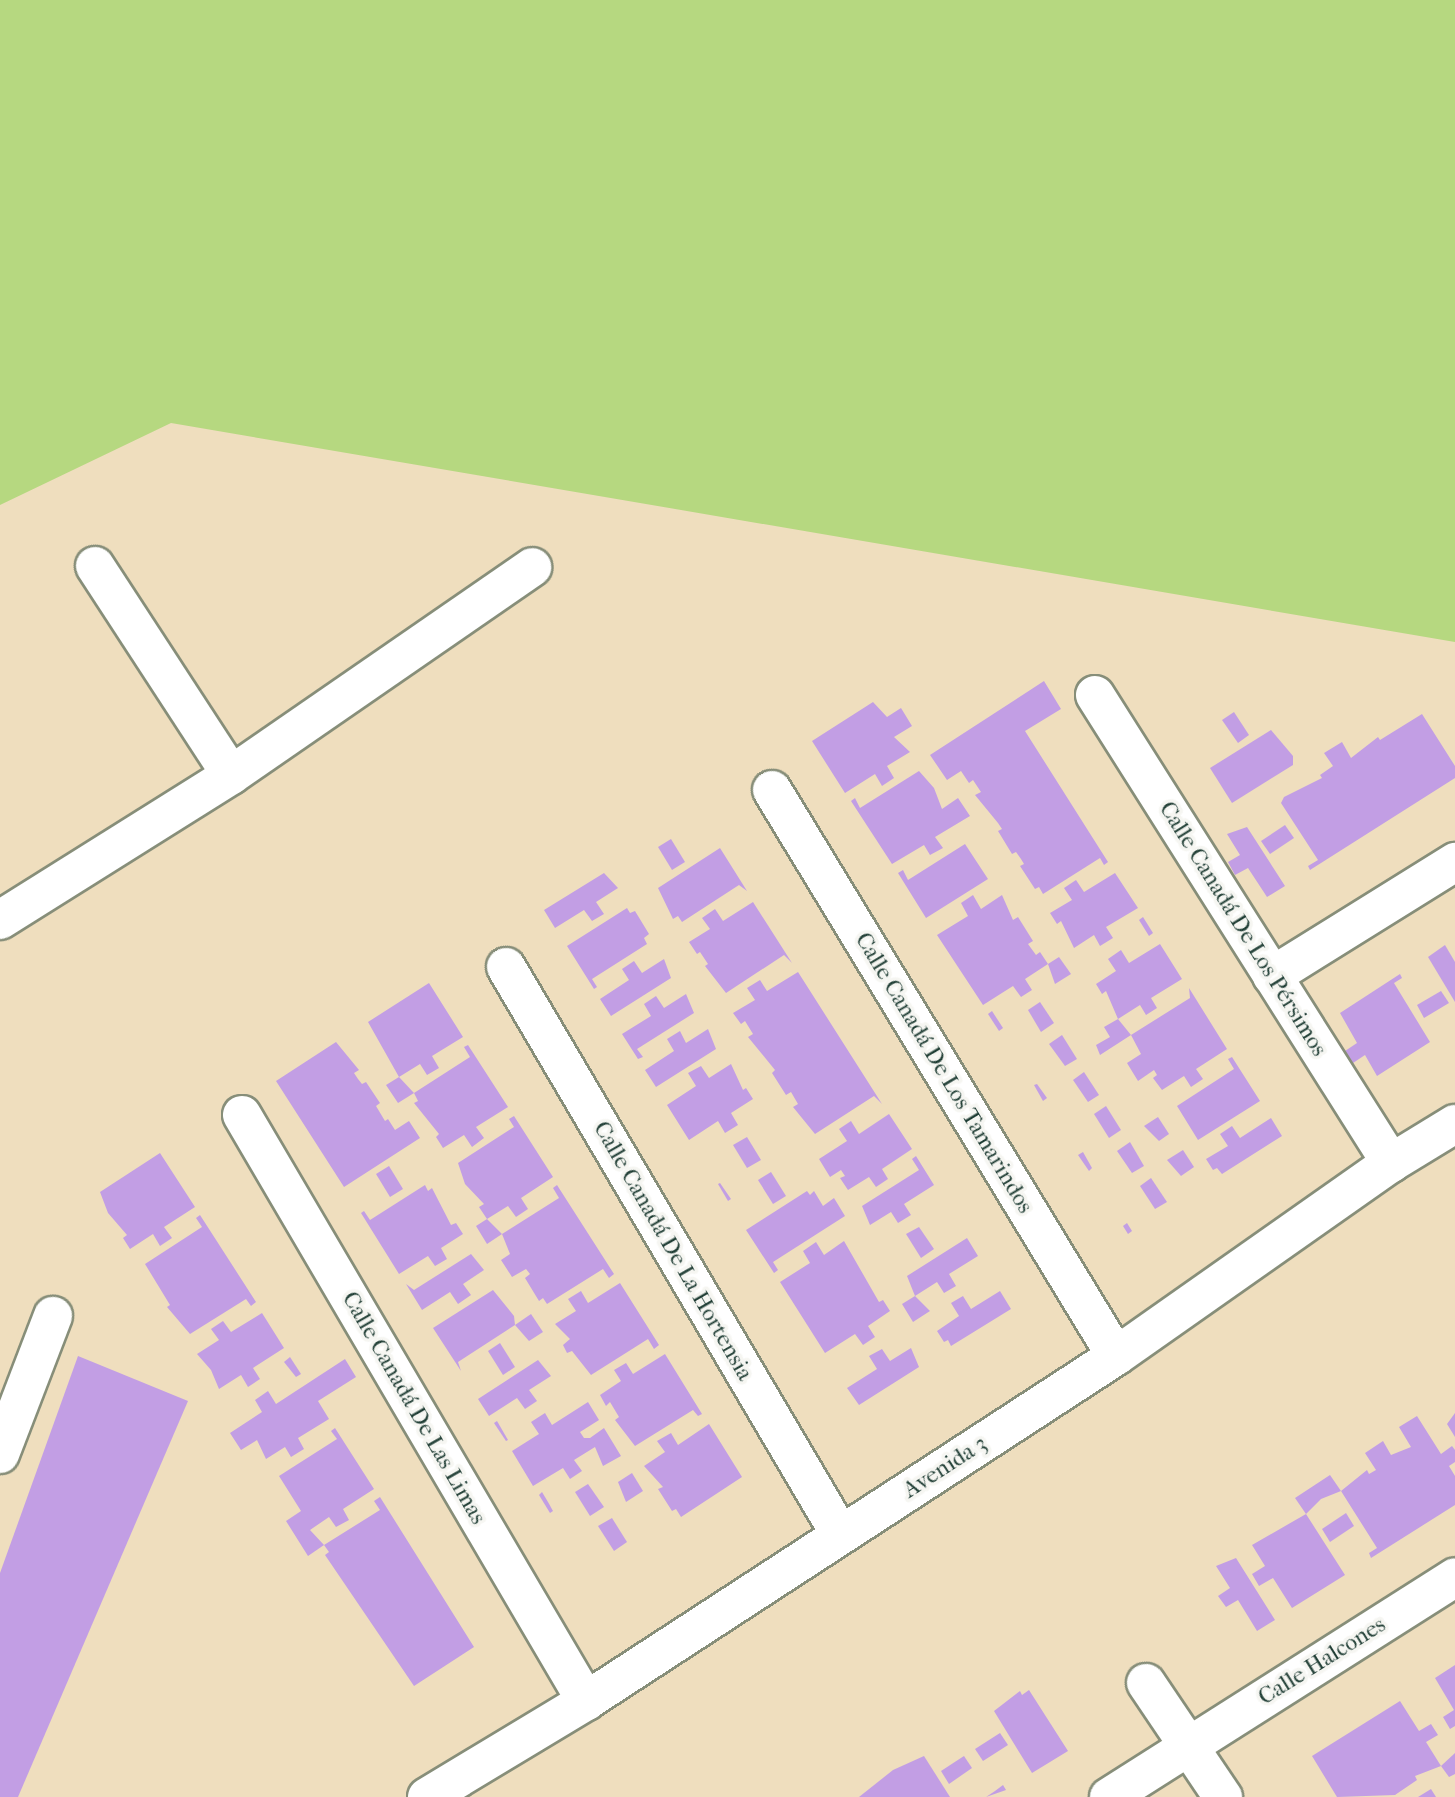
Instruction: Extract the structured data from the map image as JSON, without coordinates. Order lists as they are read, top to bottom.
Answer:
{
  "streets": {
    "street": [
      "Calle Canadá De Los Pérsimos",
      "Calle Canadá De Los Tamarindos",
      "Calle Canadá De La Hortensia",
      "Calle Canadá De Las Limas",
      "Avenida 3",
      "Calle Halcones"
    ]
  },
  "crossings": [
    ["Calle Canadá De Los Pérsimos", "Avenida 3"],
    ["Calle Canadá De Los Tamarindos", "Avenida 3"],
    ["Calle Canadá De La Hortensia", "Avenida 3"],
    ["Calle Canadá De Las Limas", "Avenida 3"]
  ]
}
